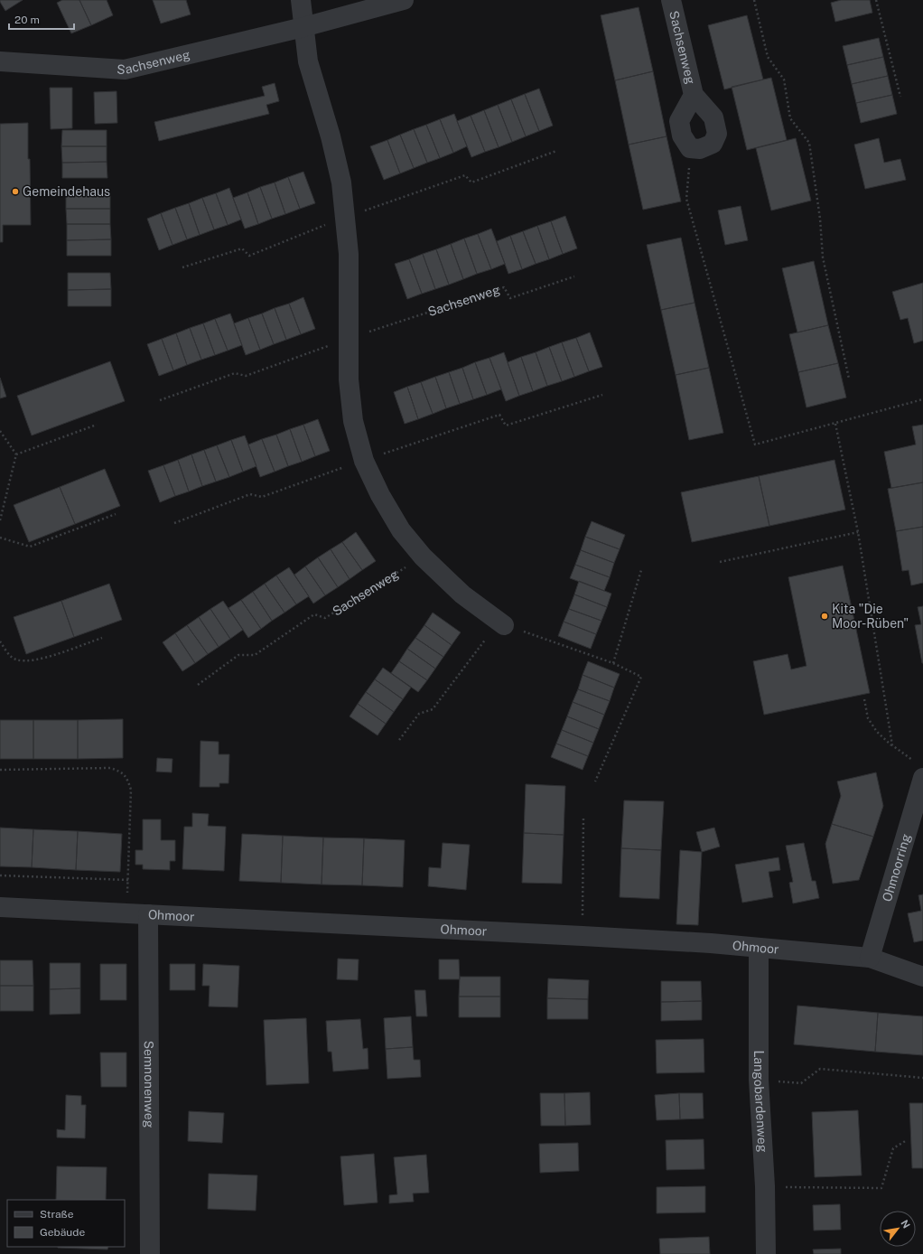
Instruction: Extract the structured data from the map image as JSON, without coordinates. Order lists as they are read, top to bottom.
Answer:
{
  "streets": {
    "street": [
      "Sachsenweg",
      "Ohmoorring",
      "Ohmoor",
      "Semnonenweg",
      "Langobardenweg"
    ]
  },
  "crossings": [
    ["Ohmoorring", "Ohmoor"],
    ["Ohmoor", "Semnonenweg"],
    ["Ohmoor", "Langobardenweg"]
  ],
  "places": ["Gemeindehaus", "Kita \"Die Moor-Rüben\""],
  "legend": ["Straße", "Gebäude"],
  "scale_bar": "20 m",
  "north": "top right"
}
